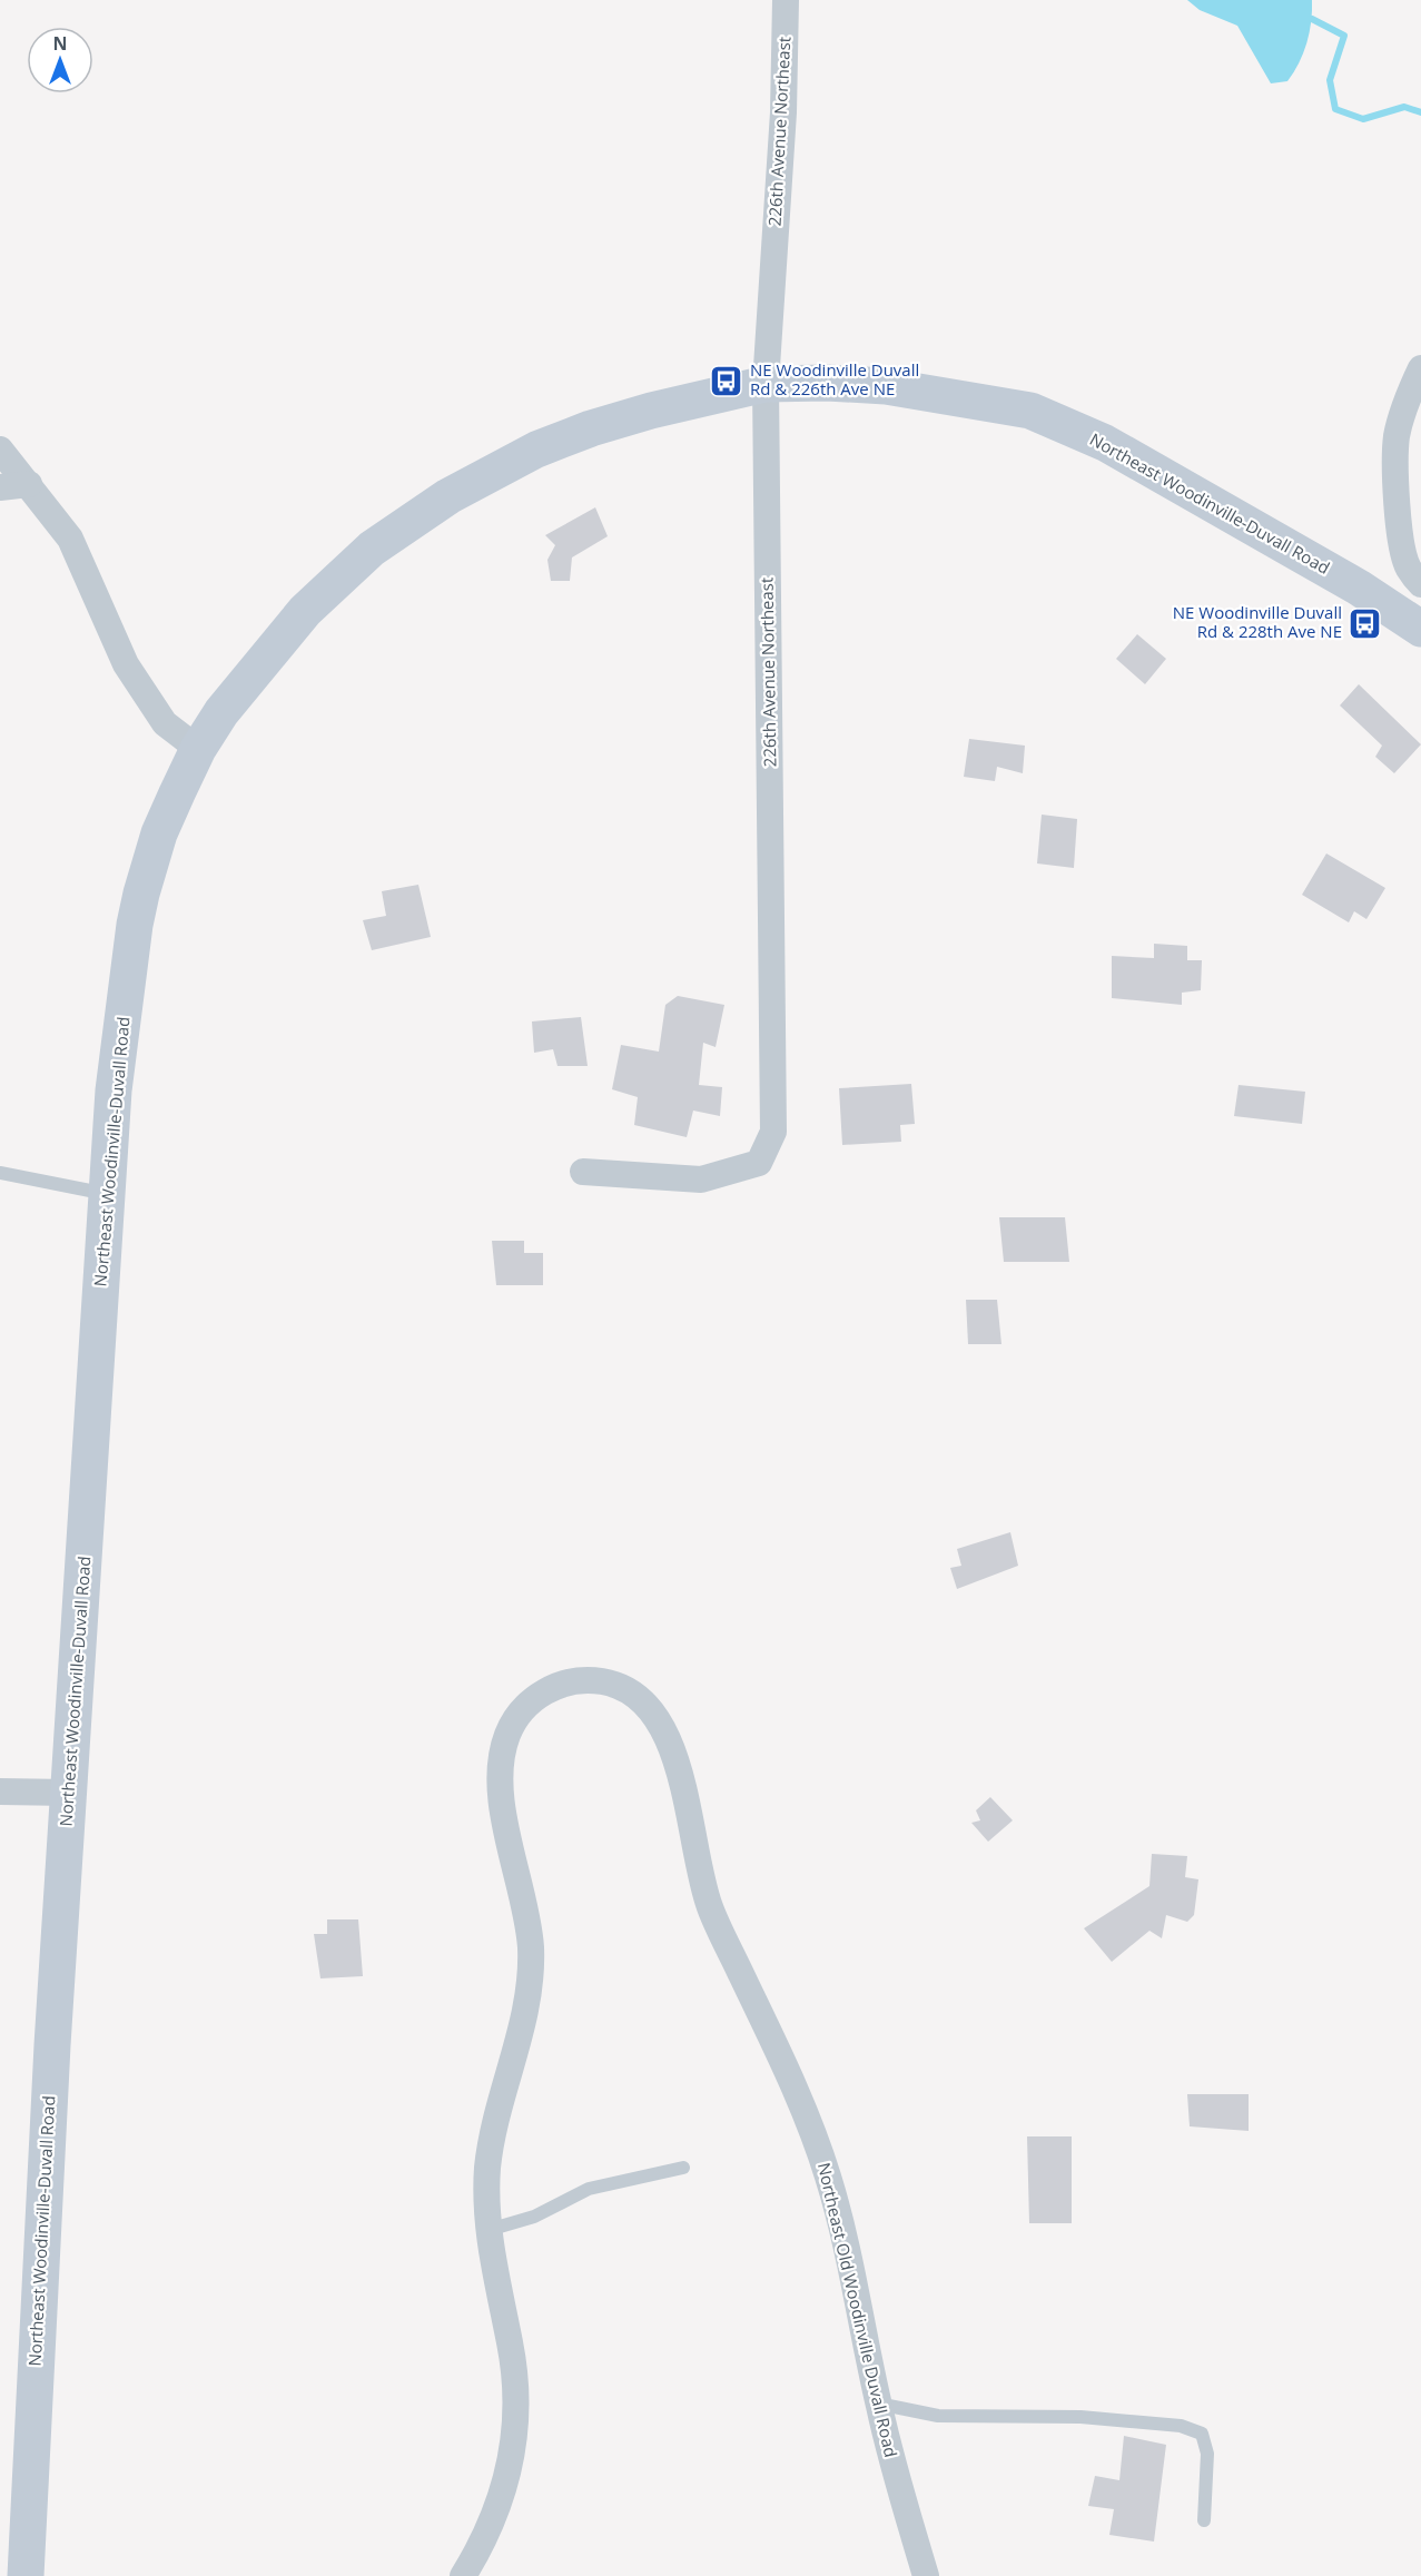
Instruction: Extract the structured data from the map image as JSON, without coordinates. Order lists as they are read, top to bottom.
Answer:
{
  "streets": {
    "main road": ["Northeast Woodinville-Duvall Road"],
    "street": ["226th Avenue Northeast", "Northeast Old Woodinville Duvall Road"]
  },
  "crossings": [
    ["226th Avenue Northeast", "Northeast Woodinville-Duvall Road"]
  ],
  "places": {
    "bus stop": ["NE Woodinville Duvall Rd & 226th Ave NE", "NE Woodinville Duvall Rd & 228th Ave NE"]
  },
  "north": "top"
}
